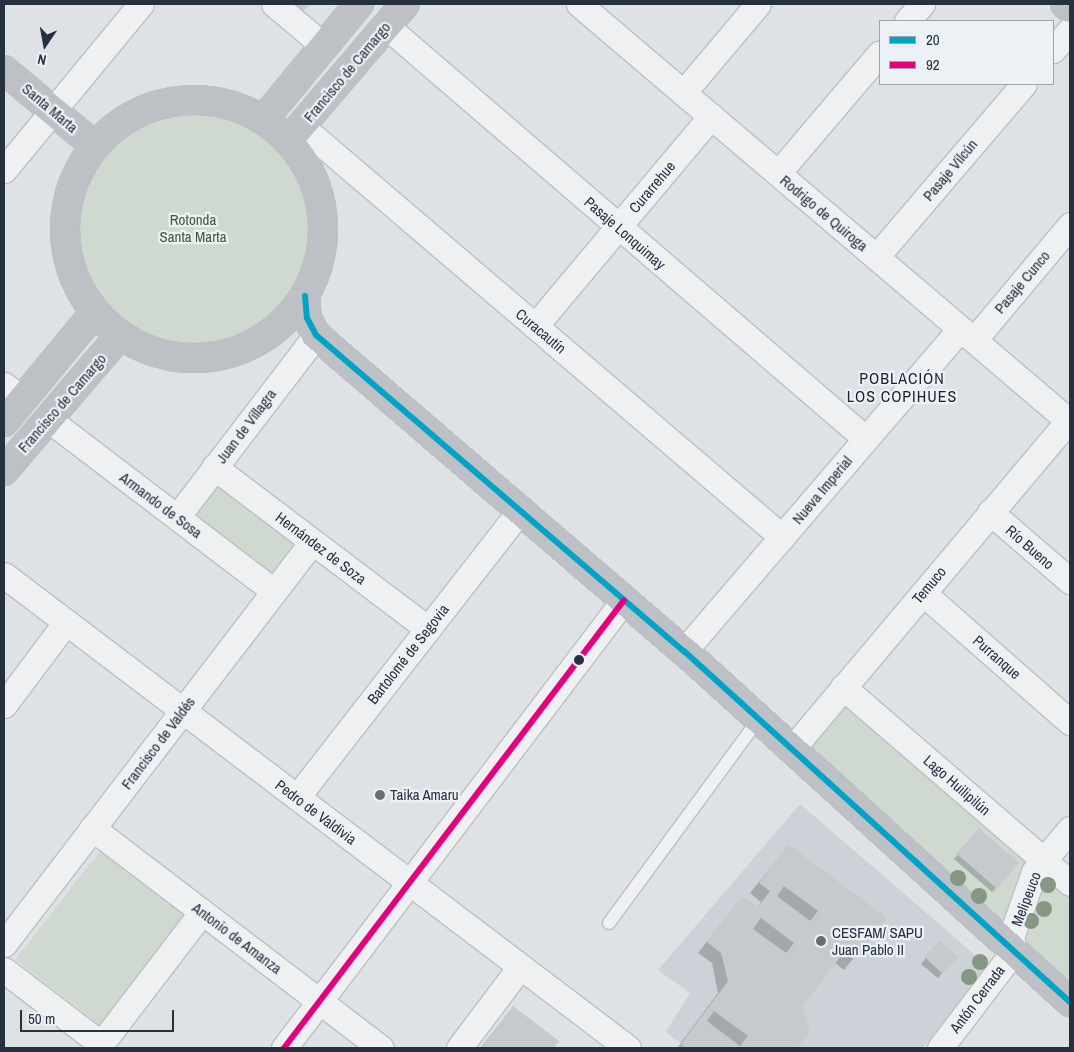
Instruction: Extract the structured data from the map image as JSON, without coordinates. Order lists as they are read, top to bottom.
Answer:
{
  "streets": {
    "street": [
      "Francisco de Camargo",
      "Santa Marta",
      "Pasaje Vilcún",
      "Curarrehue",
      "Rodrigo de Quiroga",
      "Pasaje Lonquimay",
      "Pasaje Cunco",
      "Curacautín",
      "Juan de Villagra",
      "Nueva Imperial",
      "Armando de Sosa",
      "Río Bueno",
      "Hernández de Soza",
      "Temuco",
      "Bartolomé de Segovia",
      "Purranque",
      "Francisco de Valdés",
      "Lago Huilipilún",
      "Pedro de Valdivia",
      "Melipeuco",
      "Antonio de Amanza",
      "Antón Cerrada"
    ]
  },
  "crossings": [
    ["Francisco de Camargo", "Pasaje Lonquimay"],
    ["Francisco de Camargo", "Curacautín"],
    ["Francisco de Camargo", "Armando de Sosa"],
    ["Pasaje Vilcún", "Rodrigo de Quiroga"],
    ["Curarrehue", "Rodrigo de Quiroga"],
    ["Curarrehue", "Pasaje Lonquimay"],
    ["Curarrehue", "Curacautín"],
    ["Rodrigo de Quiroga", "Pasaje Cunco"],
    ["Rodrigo de Quiroga", "Nueva Imperial"],
    ["Rodrigo de Quiroga", "Temuco"],
    ["Pasaje Lonquimay", "Nueva Imperial"],
    ["Pasaje Cunco", "Nueva Imperial"],
    ["Curacautín", "Nueva Imperial"],
    ["Juan de Villagra", "Armando de Sosa"],
    ["Juan de Villagra", "Hernández de Soza"],
    ["Armando de Sosa", "Francisco de Valdés"],
    ["Río Bueno", "Temuco"],
    ["Hernández de Soza", "Bartolomé de Segovia"],
    ["Hernández de Soza", "Francisco de Valdés"],
    ["Temuco", "Purranque"],
    ["Temuco", "Lago Huilipilún"],
    ["Bartolomé de Segovia", "Pedro de Valdivia"],
    ["Francisco de Valdés", "Pedro de Valdivia"],
    ["Francisco de Valdés", "Antonio de Amanza"],
    ["Lago Huilipilún", "Melipeuco"],
    ["Melipeuco", "Antón Cerrada"]
  ],
  "districts": ["POBLACIÓN LOS COPIHUES"],
  "parks": ["Rotonda Santa Marta"],
  "places": ["Taika Amaru", "CESFAM/ SAPU Juan Pablo II"],
  "lines": ["transit line 20", "transit line 92"],
  "legend": ["20", "92"],
  "scale_bar": "50 m",
  "north": "bottom"
}
